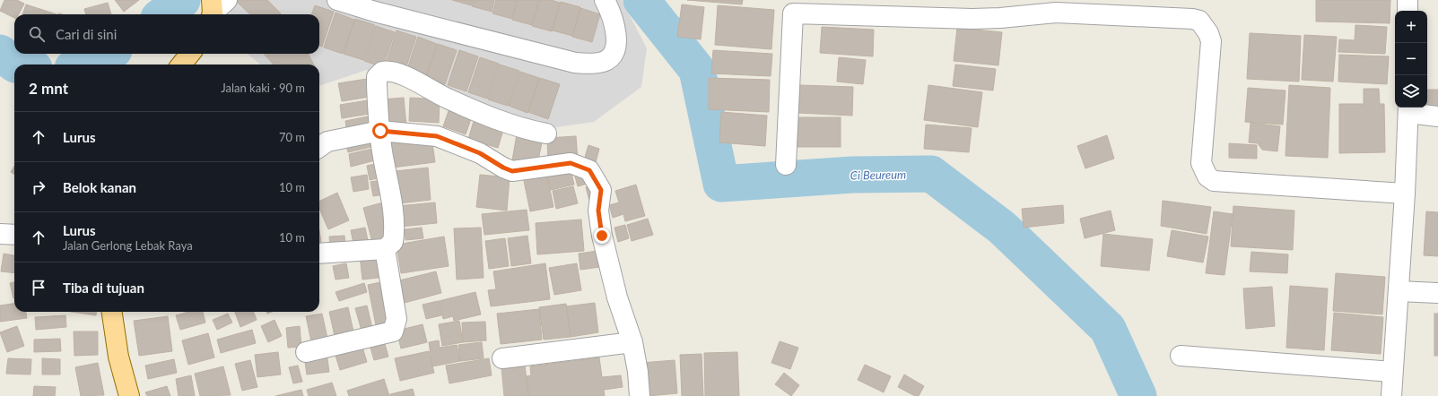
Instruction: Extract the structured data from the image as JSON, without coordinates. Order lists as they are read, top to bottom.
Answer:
{
  "water": ["Ci Beureum"],
  "page": {
    "map_buttons": ["+", "−"],
    "search": "Cari di sini",
    "heading": ["2 mnt", "Jalan kaki · 90 m"],
    "list": [
      ["Lurus", "70 m"],
      ["Belok kanan", "10 m"],
      ["Lurus", "Jalan Gerlong Lebak Raya", "10 m"],
      "Tiba di tujuan"
    ]
  }
}
